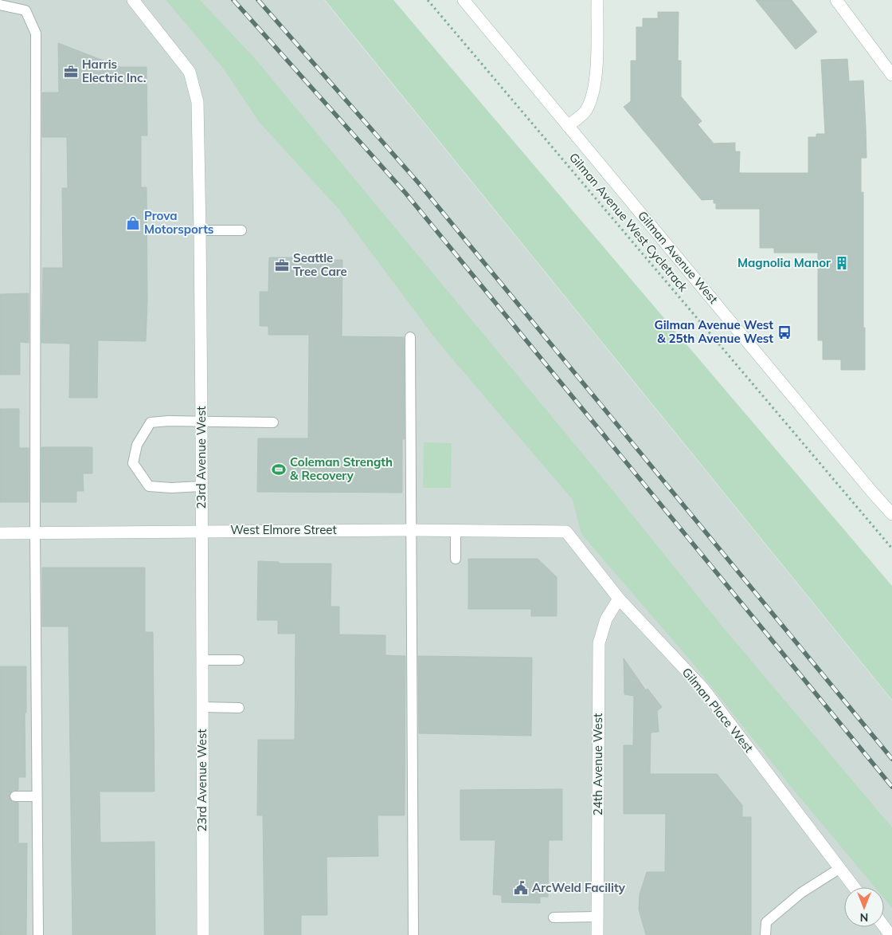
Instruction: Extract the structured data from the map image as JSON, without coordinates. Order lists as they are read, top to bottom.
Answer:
{
  "streets": {
    "street": [
      "Gilman Avenue West",
      "23rd Avenue West",
      "West Elmore Street",
      "Gilman Place West",
      "24th Avenue West"
    ],
    "path": ["Gilman Avenue West Cycletrack"]
  },
  "crossings": [
    ["23rd Avenue West", "West Elmore Street"],
    ["West Elmore Street", "Gilman Place West"],
    ["Gilman Place West", "24th Avenue West"]
  ],
  "places": {
    "office": ["Harris Electric Inc.", "Seattle Tree Care"],
    "shop": ["Prova Motorsports"],
    "building": ["Magnolia Manor"],
    "bus stop": ["Gilman Avenue West & 25th Avenue West"],
    "sports": ["Coleman Strength & Recovery"],
    "public building": ["ArcWeld Facility"]
  },
  "north": "bottom"
}
